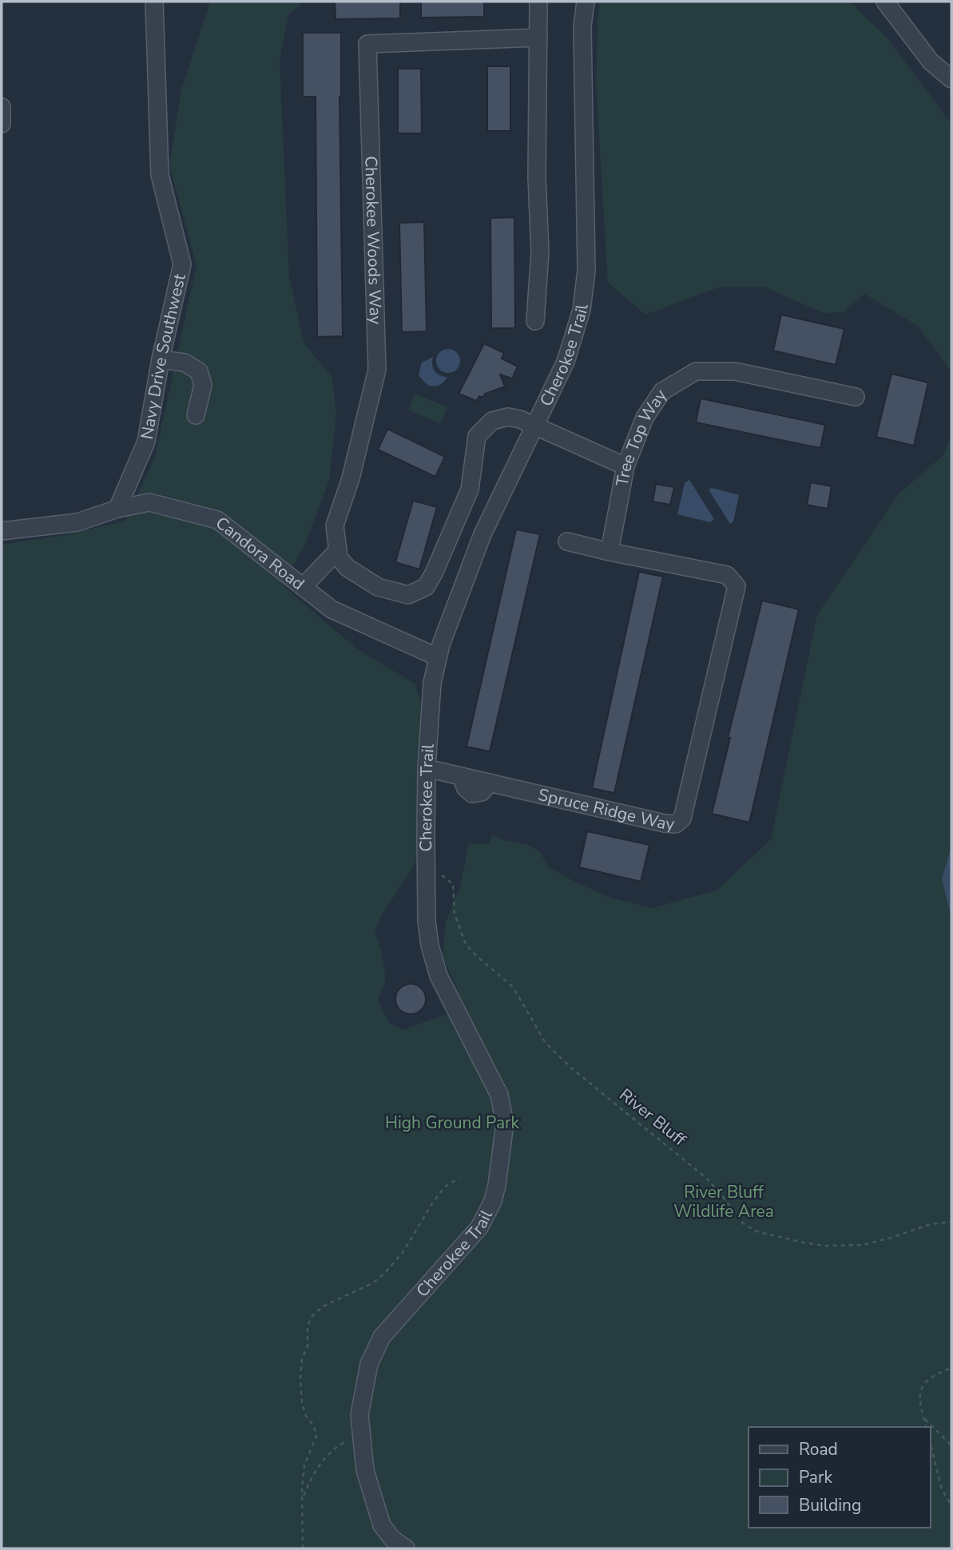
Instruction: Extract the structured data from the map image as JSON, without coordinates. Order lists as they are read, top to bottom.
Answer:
{
  "streets": {
    "street": [
      "Cherokee Woods Way",
      "Cherokee Trail",
      "Navy Drive Southwest",
      "Tree Top Way",
      "Candora Road",
      "Spruce Ridge Way"
    ],
    "path": ["River Bluff"]
  },
  "crossings": [
    ["Cherokee Trail", "Candora Road"],
    ["Cherokee Trail", "Spruce Ridge Way"],
    ["Cherokee Trail", "River Bluff"],
    ["Navy Drive Southwest", "Candora Road"],
    ["Tree Top Way", "Spruce Ridge Way"]
  ],
  "parks": ["High Ground Park", "River Bluff Wildlife Area"],
  "legend": ["Road", "Park", "Building"]
}
